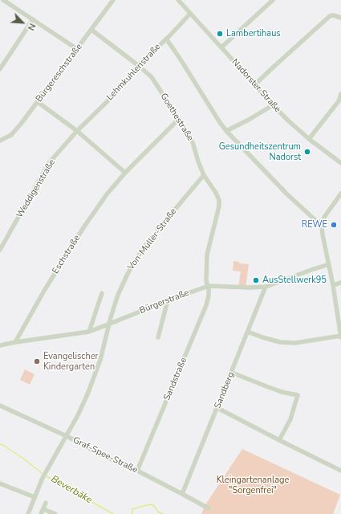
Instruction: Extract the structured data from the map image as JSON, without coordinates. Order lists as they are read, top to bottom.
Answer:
{
  "streets": {
    "street": [
      "Lehmkuhlenstraße",
      "Bürgereschstraße",
      "Nadorster Straße",
      "Goethestraße",
      "Weddigenstraße",
      "Von-Müller-Straße",
      "Eschstraße",
      "Bürgerstraße",
      "Sandstraße",
      "Sandberg",
      "Graf-Spee-Straße"
    ]
  },
  "crossings": [
    ["Lehmkuhlenstraße", "Nadorster Straße"],
    ["Lehmkuhlenstraße", "Goethestraße"],
    ["Lehmkuhlenstraße", "Weddigenstraße"],
    ["Bürgereschstraße", "Goethestraße"],
    ["Goethestraße", "Von-Müller-Straße"],
    ["Goethestraße", "Eschstraße"],
    ["Goethestraße", "Bürgerstraße"],
    ["Goethestraße", "Sandstraße"],
    ["Von-Müller-Straße", "Bürgerstraße"],
    ["Von-Müller-Straße", "Graf-Spee-Straße"],
    ["Eschstraße", "Bürgerstraße"],
    ["Bürgerstraße", "Sandstraße"],
    ["Bürgerstraße", "Sandberg"],
    ["Sandstraße", "Graf-Spee-Straße"],
    ["Sandberg", "Graf-Spee-Straße"]
  ],
  "water": ["Beverbäke"],
  "parks": ["Kleingartenanlage \"Sorgenfrei\""],
  "places": [
    "Lambertihaus",
    "Gesundheitszentrum Nadorst",
    "REWE",
    "AusStellwerk95",
    "Evangelischer Kindergarten"
  ],
  "north": "bottom right"
}
